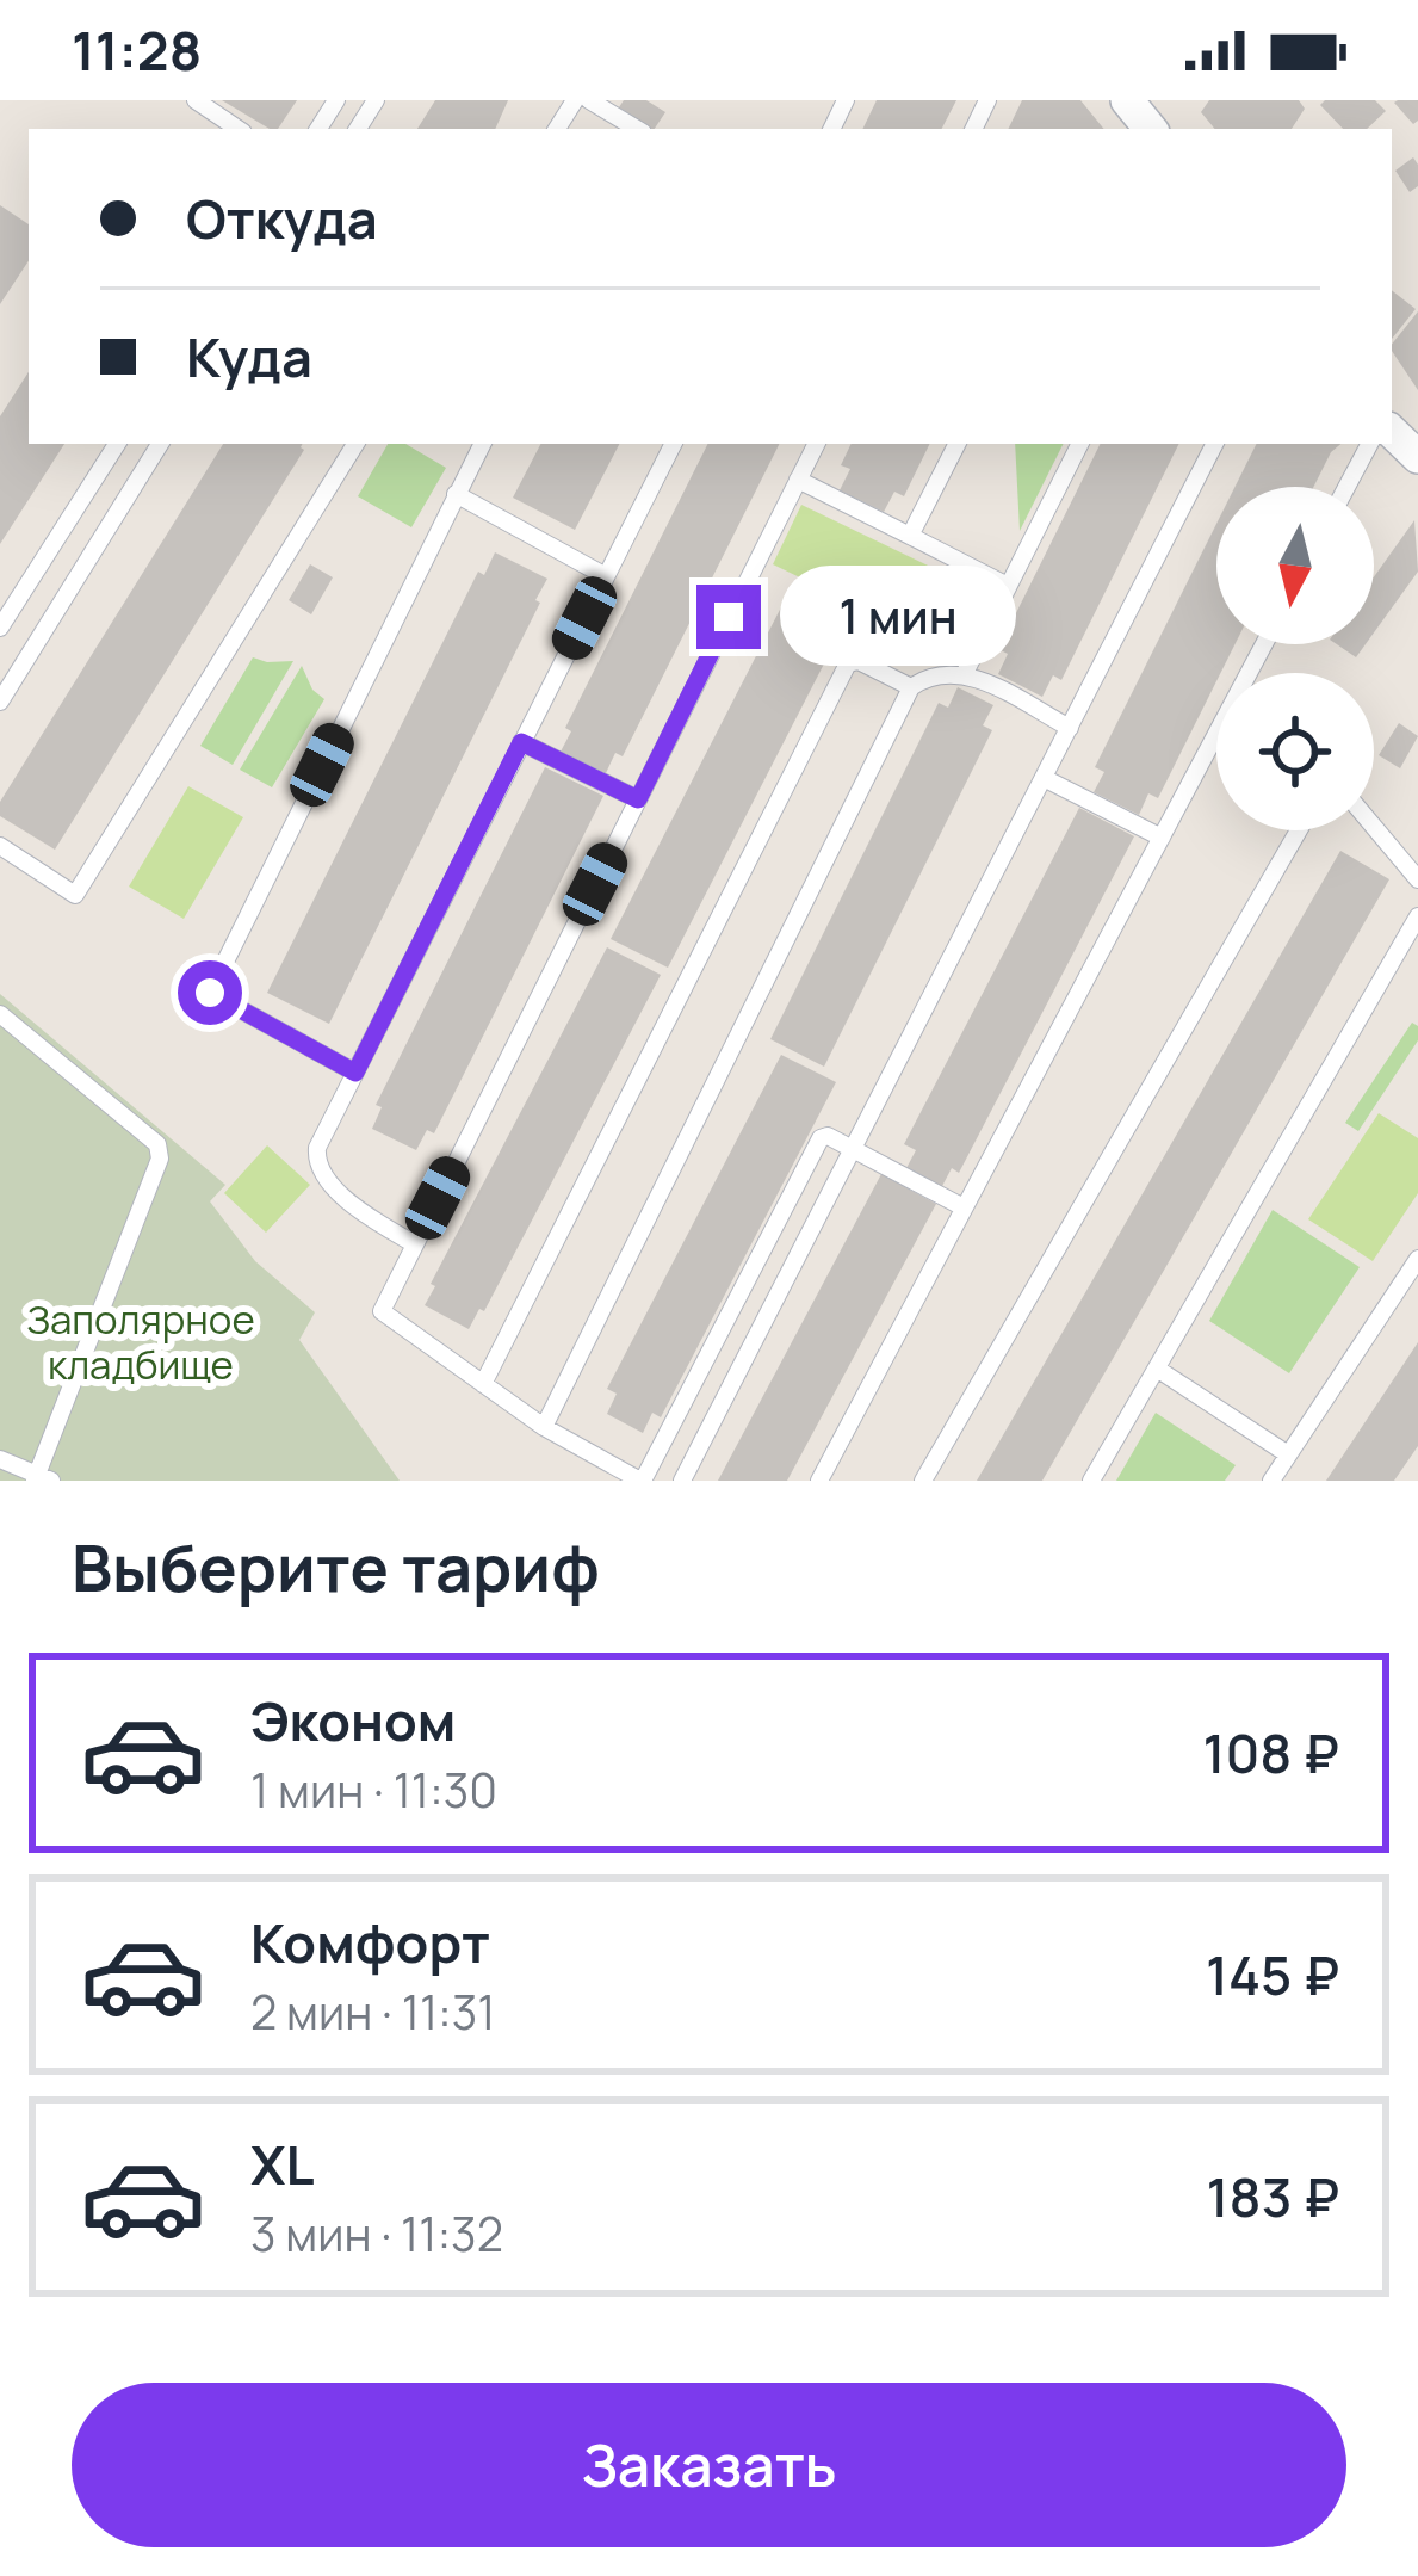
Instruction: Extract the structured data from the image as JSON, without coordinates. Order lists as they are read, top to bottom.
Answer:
{
  "parks": ["Заполярное кладбище"],
  "north": "bottom",
  "page": {
    "status": "11:28",
    "banner": ["Откуда", "Куда"],
    "bubble": "1 мин",
    "heading": "Выберите тариф",
    "list": [
      {
        "name": "Эконом",
        "note": "1 мин · 11:30",
        "value": "108 ₽"
      },
      {
        "name": "Комфорт",
        "note": "2 мин · 11:31",
        "value": "145 ₽"
      },
      {
        "name": "XL",
        "note": "3 мин · 11:32",
        "value": "183 ₽"
      }
    ],
    "buttons": "Заказать"
  }
}
